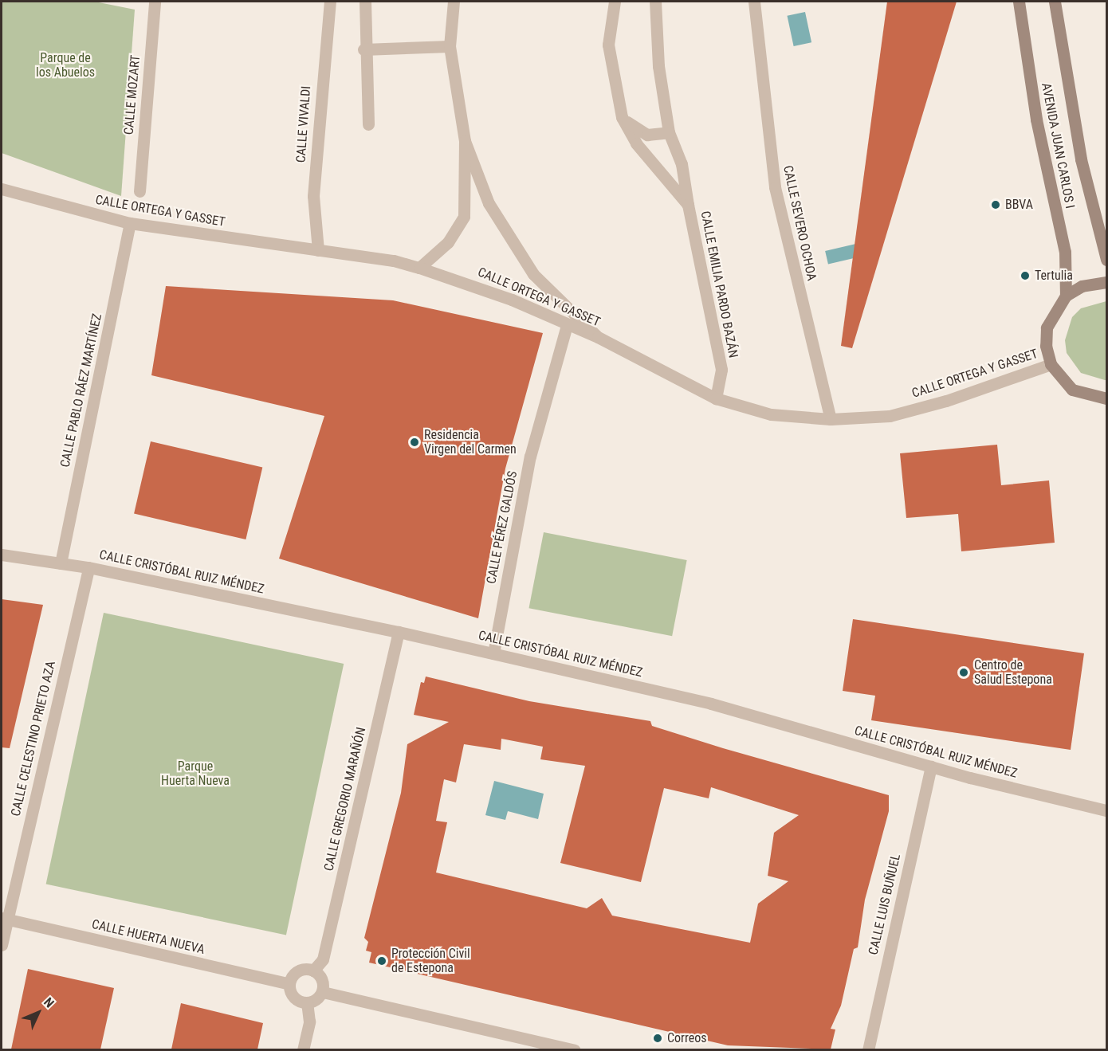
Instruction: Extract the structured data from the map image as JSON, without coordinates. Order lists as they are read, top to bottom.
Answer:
{
  "streets": {
    "main road": ["AVENIDA JUAN CARLOS I"],
    "street": [
      "CALLE MOZART",
      "CALLE VIVALDI",
      "CALLE ORTEGA Y GASSET",
      "CALLE SEVERO OCHOA",
      "CALLE EMILIA PARDO BAZÁN",
      "CALLE PABLO RÁEZ MARTÍNEZ",
      "CALLE PÉREZ GALDÓS",
      "CALLE CRISTÓBAL RUIZ MÉNDEZ",
      "CALLE CELESTINO PRIETO AZA",
      "CALLE GREGORIO MARAÑÓN",
      "CALLE LUIS BUÑUEL",
      "CALLE HUERTA NUEVA"
    ]
  },
  "crossings": [
    ["CALLE VIVALDI", "CALLE ORTEGA Y GASSET"],
    ["CALLE ORTEGA Y GASSET", "CALLE SEVERO OCHOA"],
    ["CALLE ORTEGA Y GASSET", "CALLE EMILIA PARDO BAZÁN"],
    ["CALLE ORTEGA Y GASSET", "CALLE PABLO RÁEZ MARTÍNEZ"],
    ["CALLE ORTEGA Y GASSET", "CALLE PÉREZ GALDÓS"],
    ["CALLE PABLO RÁEZ MARTÍNEZ", "CALLE CRISTÓBAL RUIZ MÉNDEZ"],
    ["CALLE PÉREZ GALDÓS", "CALLE CRISTÓBAL RUIZ MÉNDEZ"],
    ["CALLE CRISTÓBAL RUIZ MÉNDEZ", "CALLE CELESTINO PRIETO AZA"],
    ["CALLE CRISTÓBAL RUIZ MÉNDEZ", "CALLE GREGORIO MARAÑÓN"],
    ["CALLE CRISTÓBAL RUIZ MÉNDEZ", "CALLE LUIS BUÑUEL"],
    ["CALLE CELESTINO PRIETO AZA", "CALLE HUERTA NUEVA"],
    ["CALLE GREGORIO MARAÑÓN", "CALLE HUERTA NUEVA"]
  ],
  "parks": ["Parque de los Abuelos", "Parque Huerta Nueva"],
  "places": [
    "BBVA",
    "Tertulia",
    "Residencia Virgen del Carmen",
    "Centro de Salud Estepona",
    "Protección Civil de Estepona",
    "Correos"
  ],
  "north": "top right"
}
